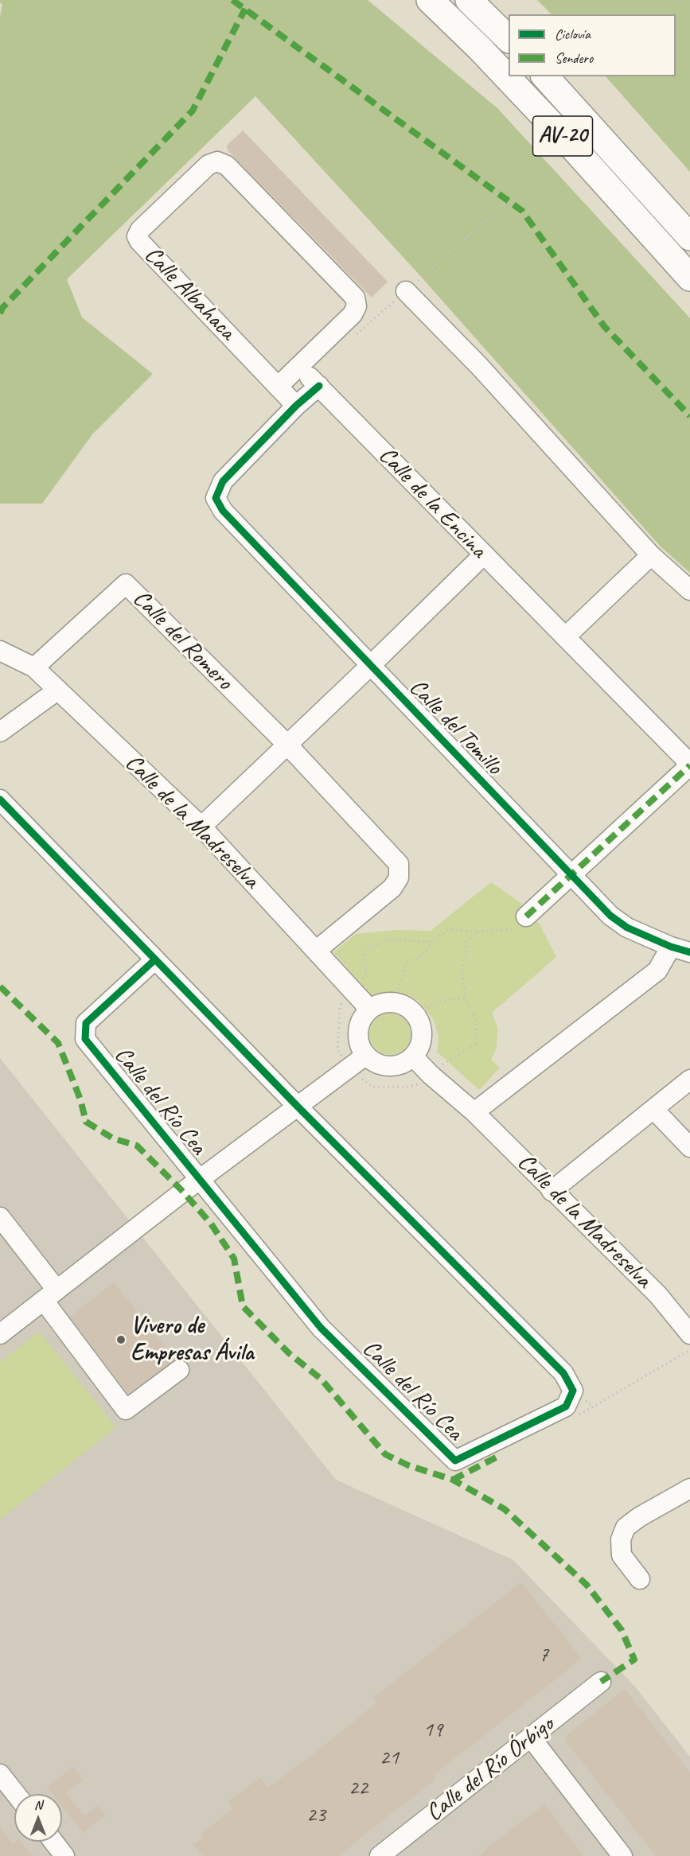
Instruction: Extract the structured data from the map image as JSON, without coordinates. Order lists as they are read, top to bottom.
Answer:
{
  "streets": {
    "highway": ["AV-20"],
    "street": [
      "Calle Albahaca",
      "Calle de la Encina",
      "Calle del Romero",
      "Calle del Tomillo",
      "Calle de la Madreselva",
      "Calle del Río Cea",
      "Calle del Río Órbigo"
    ]
  },
  "crossings": [
    ["Calle Albahaca", "Calle de la Encina"],
    ["Calle Albahaca", "Calle del Tomillo"],
    ["Calle del Romero", "Calle de la Madreselva"],
    ["Calle de la Madreselva", "Calle del Río Cea"]
  ],
  "places": ["Vivero de Empresas Ávila"],
  "house_numbers": [
    "7",
    "19",
    "21",
    "22",
    "23"
  ],
  "legend": ["Ciclovía", "Sendero"],
  "north": "top"
}
